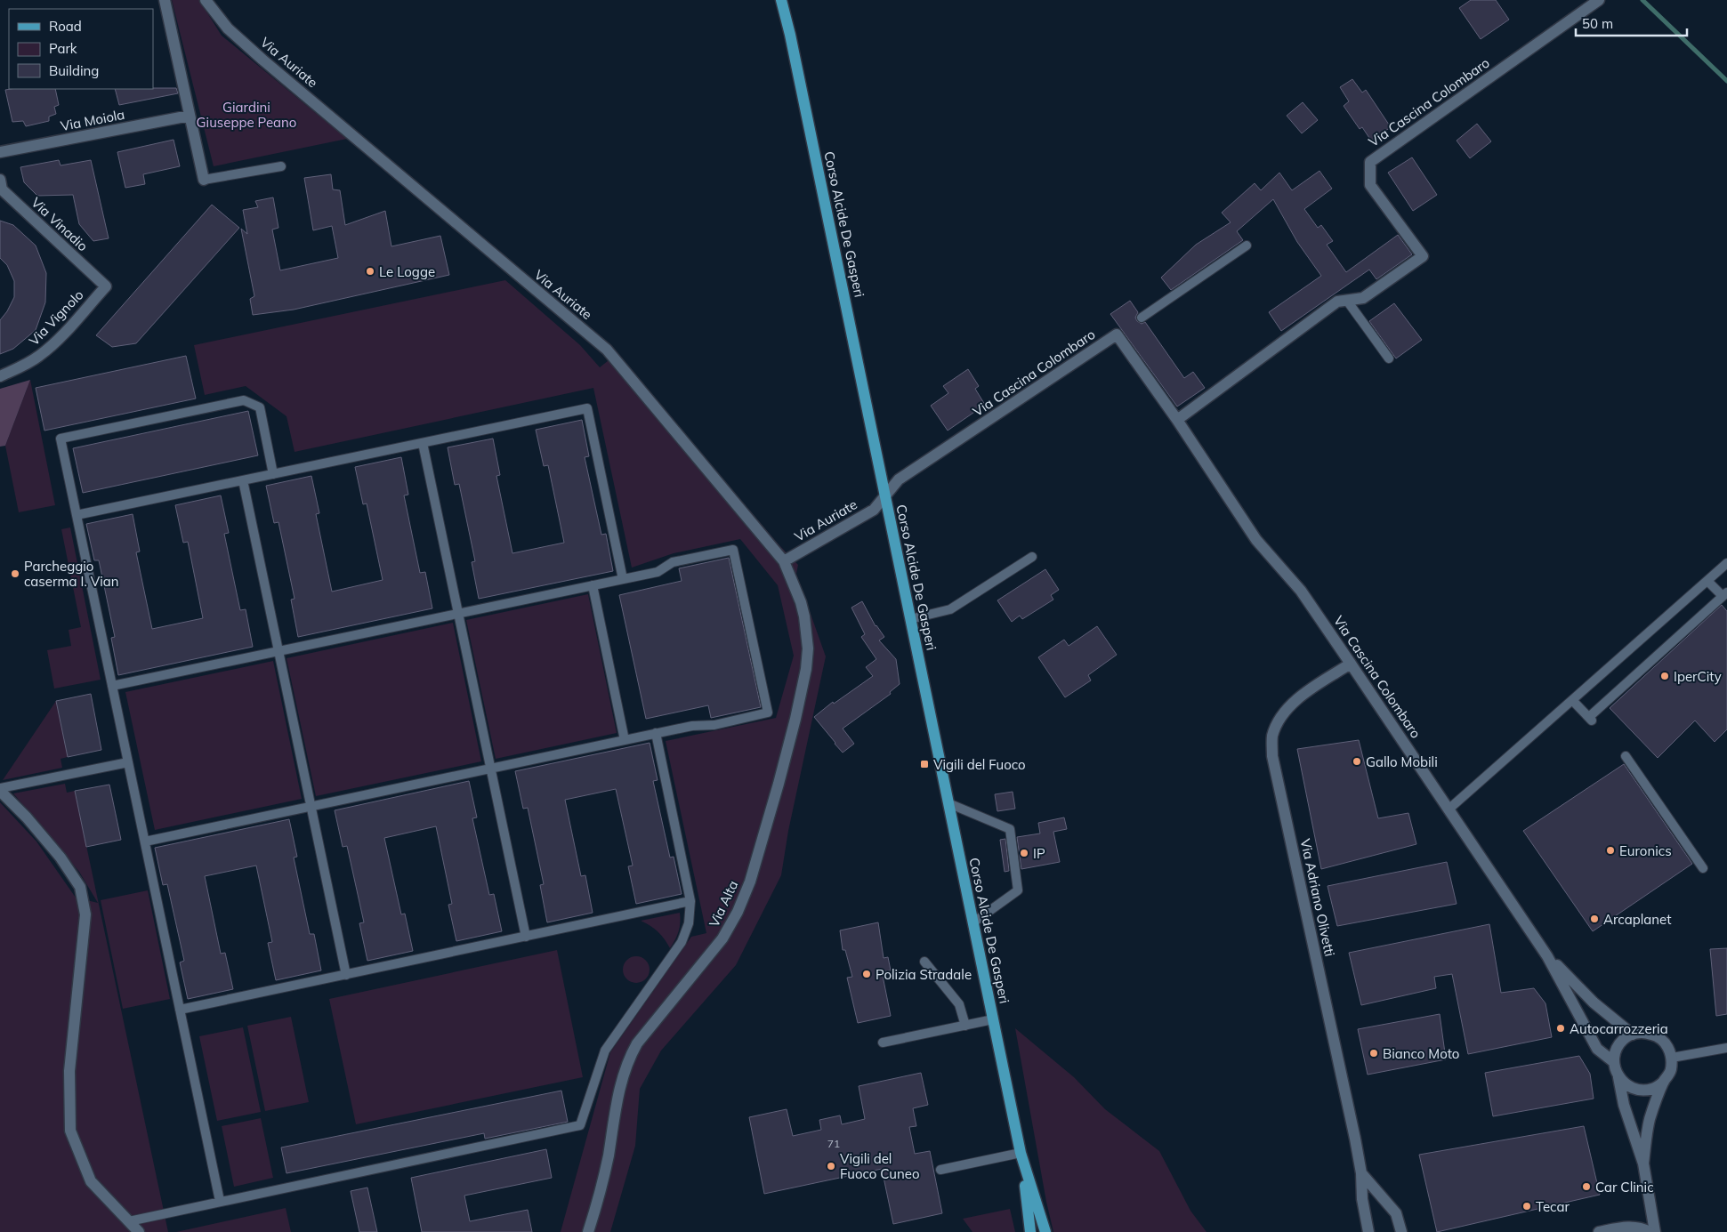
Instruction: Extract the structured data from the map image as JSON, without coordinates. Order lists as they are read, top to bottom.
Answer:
{
  "streets": {
    "main road": ["Corso Alcide De Gasperi"],
    "street": [
      "Via Auriate",
      "Via Cascina Colombaro",
      "Via Moiola",
      "Via Vinadio",
      "Via Vignolo",
      "Via Adriano Olivetti",
      "Via Alta"
    ]
  },
  "crossings": [
    ["Via Auriate", "Via Cascina Colombaro"],
    ["Via Auriate", "Corso Alcide De Gasperi"],
    ["Via Auriate", "Via Alta"],
    ["Via Cascina Colombaro", "Corso Alcide De Gasperi"],
    ["Via Cascina Colombaro", "Via Adriano Olivetti"],
    ["Via Vinadio", "Via Vignolo"]
  ],
  "parks": ["Giardini Giuseppe Peano"],
  "places": {
    "other": [
      "Le Logge",
      "Parcheggio caserma I. Vian",
      "IperCity",
      "Gallo Mobili",
      "Euronics",
      "IP",
      "Arcaplanet",
      "Polizia Stradale",
      "Autocarrozzeria",
      "Bianco Moto",
      "Vigili del Fuoco Cuneo",
      "Car Clinic",
      "Tecar"
    ],
    "transit": ["Vigili del Fuoco"]
  },
  "house_numbers": ["71"],
  "legend": ["Road", "Park", "Building"],
  "scale_bar": "50 m"
}
